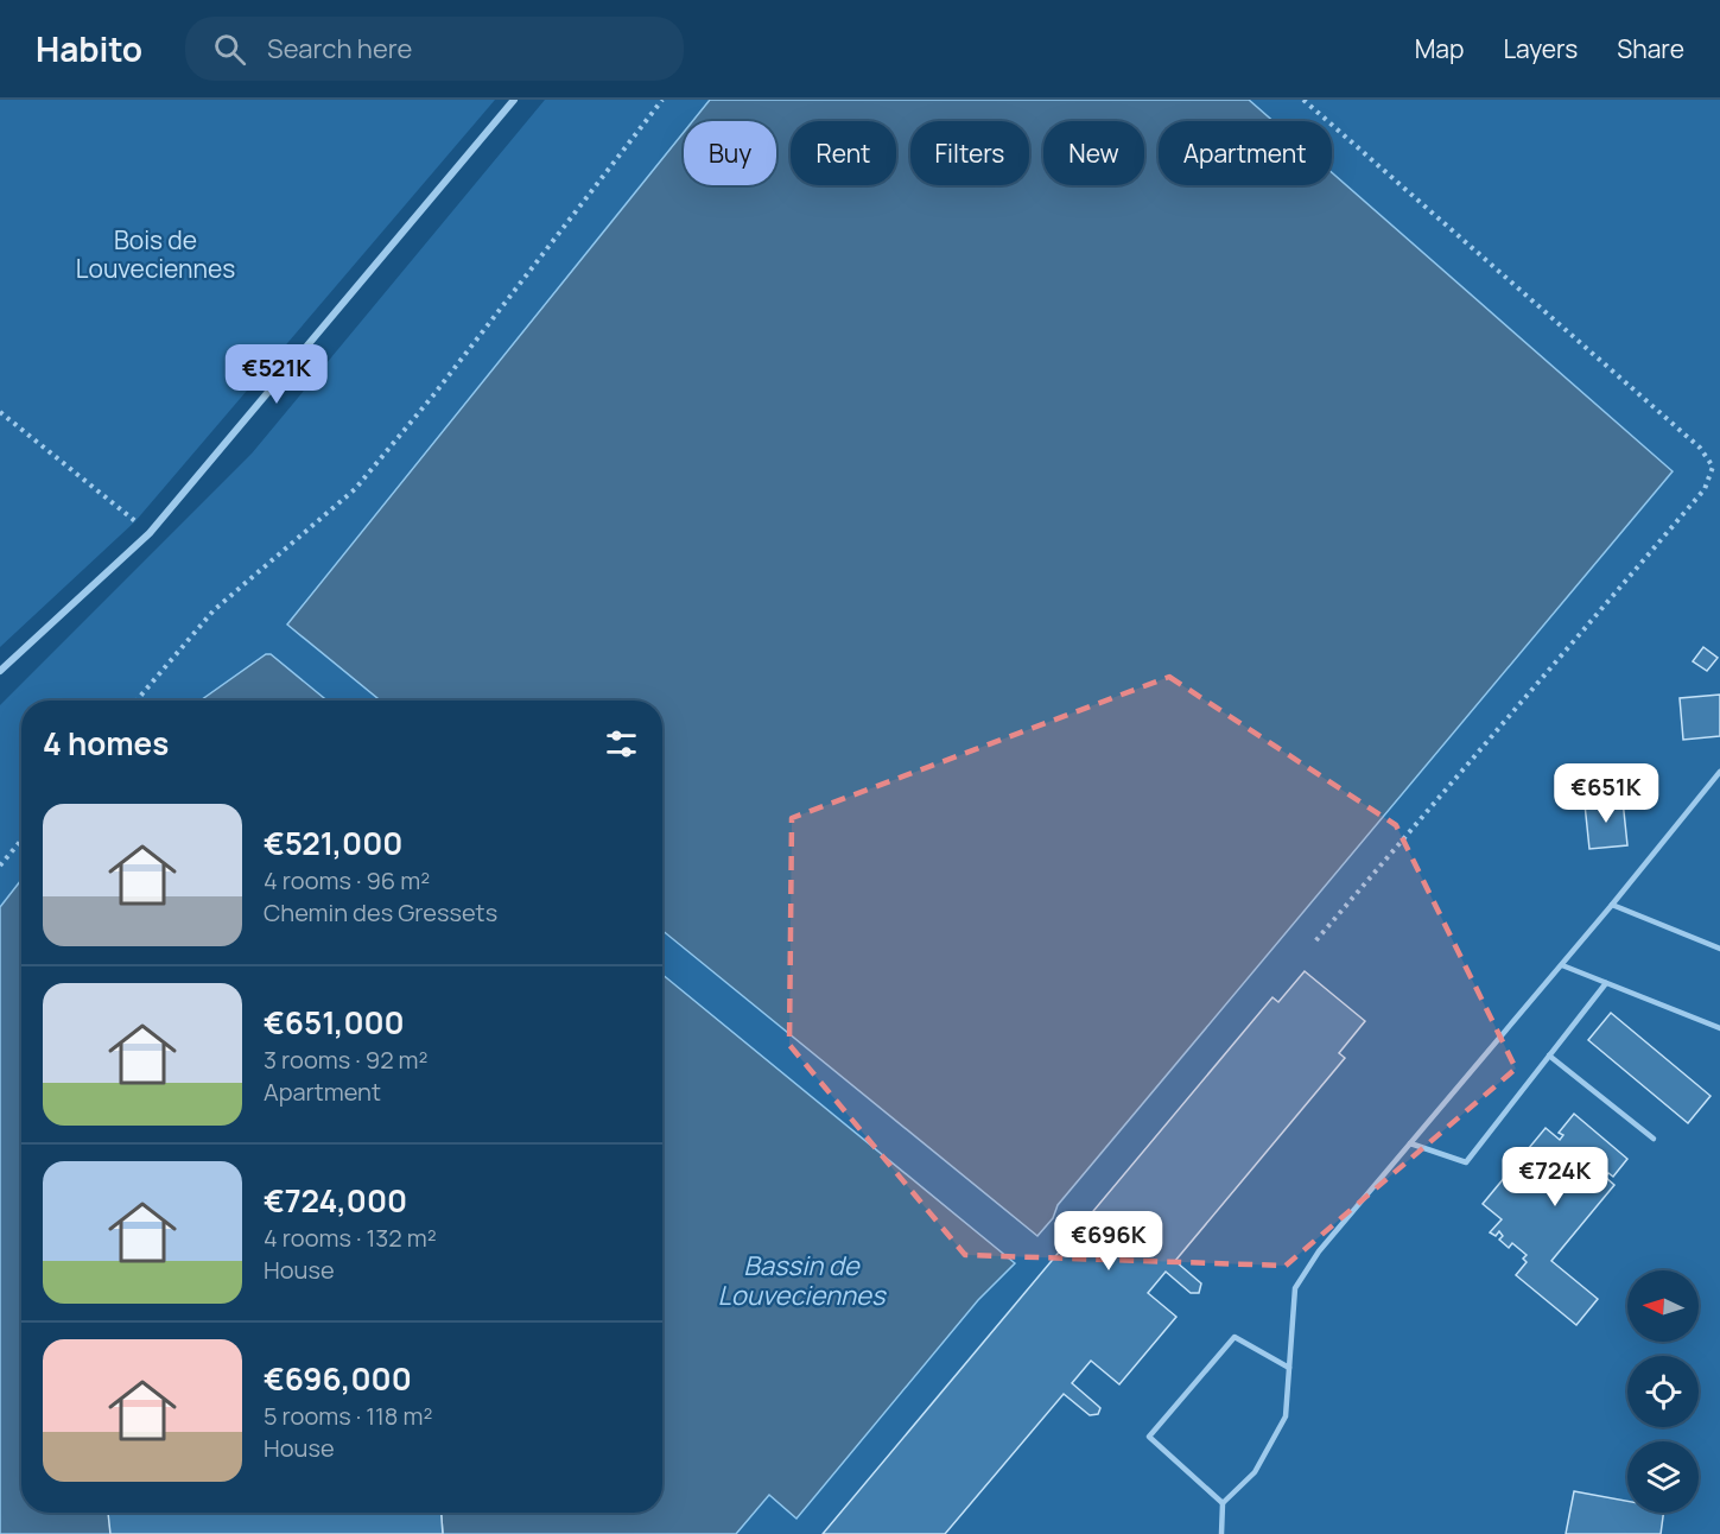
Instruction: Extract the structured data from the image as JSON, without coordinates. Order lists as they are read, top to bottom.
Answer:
{
  "water": ["Bassin de Louveciennes"],
  "parks": ["Bois de Louveciennes"],
  "north": "left",
  "page": {
    "header": "Habito",
    "search": "Search here",
    "nav": ["Map", "Layers", "Share"],
    "chip": [
      "Buy",
      "Rent",
      "Filters",
      "New",
      "Apartment"
    ],
    "price": [
      "€521K",
      "€651K",
      "€724K",
      "€696K"
    ],
    "heading": "4 homes",
    "list": [
      {
        "name": "€521,000",
        "note": "4 rooms · 96 m² · Chemin des Gressets"
      },
      {
        "name": "€651,000",
        "note": "3 rooms · 92 m² · Apartment"
      },
      {
        "name": "€724,000",
        "note": "4 rooms · 132 m² · House"
      },
      {
        "name": "€696,000",
        "note": "5 rooms · 118 m² · House"
      }
    ]
  }
}
